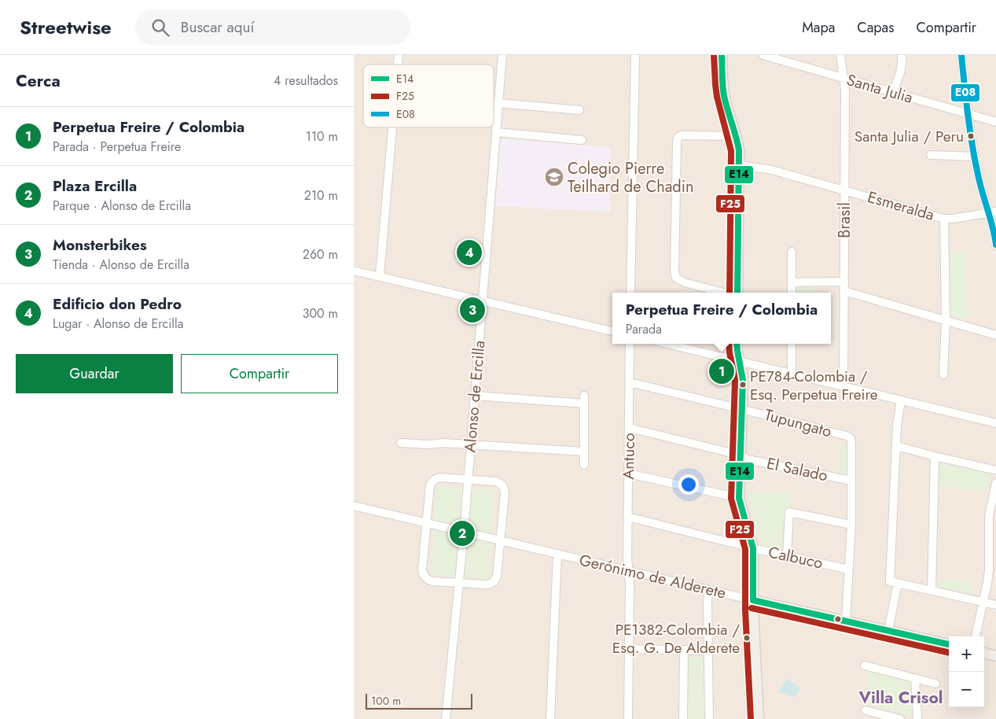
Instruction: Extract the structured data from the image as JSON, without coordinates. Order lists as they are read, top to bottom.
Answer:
{
  "streets": {
    "main road": ["Gerónimo de Alderete"],
    "street": [
      "Santa Julia",
      "Esmeralda",
      "Brasil",
      "Alonso de Ercilla",
      "Tupungato",
      "Antuco",
      "El Salado",
      "Calbuco"
    ]
  },
  "crossings": [
    ["Santa Julia", "Brasil"],
    ["Esmeralda", "Brasil"],
    ["Alonso de Ercilla", "Gerónimo de Alderete"],
    ["Tupungato", "Antuco"],
    ["Tupungato", "El Salado"],
    ["Antuco", "El Salado"],
    ["Antuco", "Calbuco"],
    ["Antuco", "Gerónimo de Alderete"]
  ],
  "districts": ["Villa Crisol"],
  "places": {
    "other": ["Santa Julia / Peru", "PE784-Colombia / Esq. Perpetua Freire", "PE1382-Colombia / Esq. G. De Alderete"],
    "school or university": ["Colegio Pierre Teilhard de Chadin"]
  },
  "lines": ["transit line E14", "transit line F25", "transit line E08"],
  "legend": ["E14", "F25", "E08"],
  "scale_bar": "100 m",
  "page": {
    "header": "Streetwise",
    "search": "Buscar aquí",
    "nav": ["Mapa", "Capas", "Compartir"],
    "heading": ["Cerca", "4 resultados"],
    "list": [
      {
        "mark": "1",
        "name": "Perpetua Freire / Colombia",
        "note": "Parada · Perpetua Freire",
        "value": "110 m"
      },
      {
        "mark": "2",
        "name": "Plaza Ercilla",
        "note": "Parque · Alonso de Ercilla",
        "value": "210 m"
      },
      {
        "mark": "3",
        "name": "Monsterbikes",
        "note": "Tienda · Alonso de Ercilla",
        "value": "260 m"
      },
      {
        "mark": "4",
        "name": "Edificio don Pedro",
        "note": "Lugar · Alonso de Ercilla",
        "value": "300 m"
      }
    ],
    "pins": [
      "4",
      "3",
      "1",
      "2"
    ],
    "popup": ["Perpetua Freire / Colombia", "Parada"],
    "buttons": ["Guardar", "Compartir"],
    "map_buttons": ["+", "−"],
    "scale": "100 m"
  }
}
